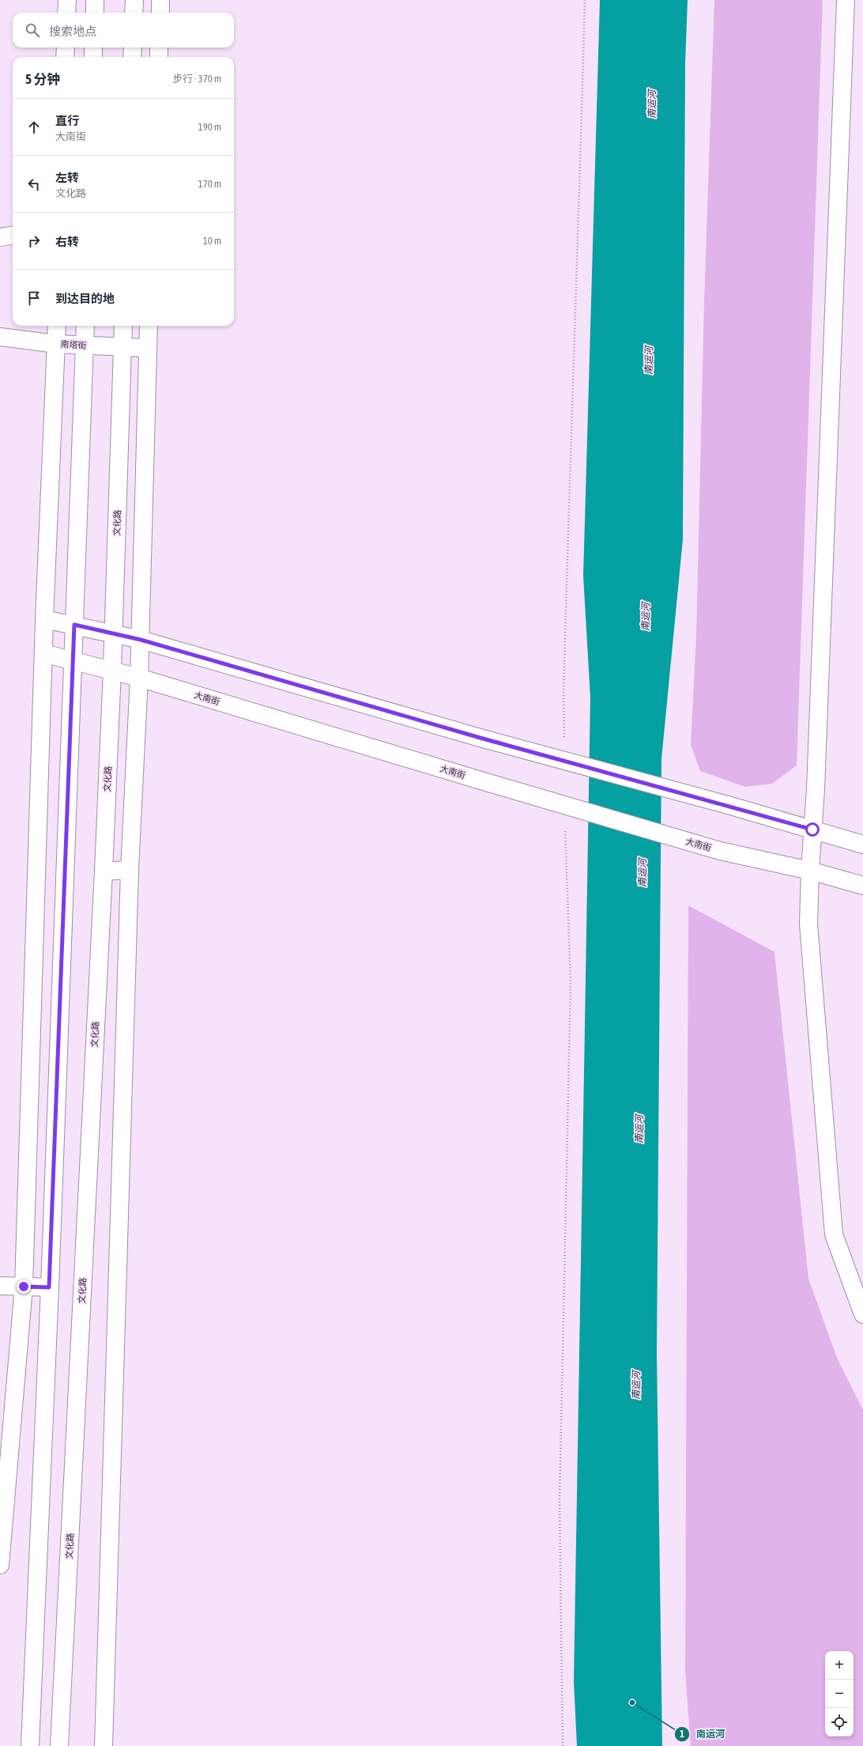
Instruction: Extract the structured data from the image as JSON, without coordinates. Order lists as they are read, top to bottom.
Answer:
{
  "streets": {
    "street": ["南塔街", "文化路", "大南街"]
  },
  "crossings": [
    ["南塔街", "文化路"],
    ["文化路", "大南街"]
  ],
  "water": ["南运河"],
  "places": ["南运河"],
  "page": {
    "search": "搜索地点",
    "heading": ["5 分钟", "步行 · 370 m"],
    "list": [
      ["直行", "大南街", "190 m"],
      ["左转", "文化路", "170 m"],
      ["右转", "10 m"],
      "到达目的地"
    ],
    "map_buttons": ["+", "−"]
  }
}
